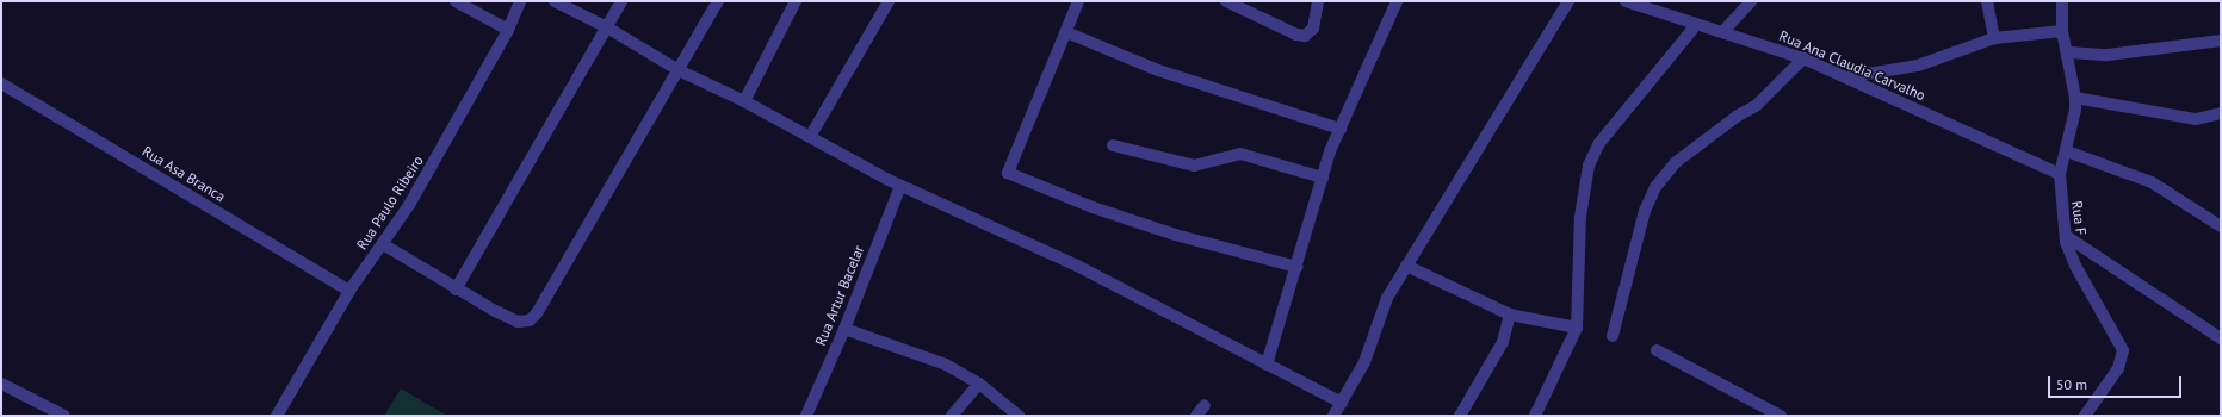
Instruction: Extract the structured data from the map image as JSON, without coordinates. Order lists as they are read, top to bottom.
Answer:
{
  "streets": {
    "street": [
      "Rua Ana Claudia Carvalho",
      "Rua Asa Branca",
      "Rua Paulo Ribeiro",
      "Rua F",
      "Rua Artur Bacelar"
    ]
  },
  "crossings": [
    ["Rua Ana Claudia Carvalho", "Rua F"],
    ["Rua Asa Branca", "Rua Paulo Ribeiro"]
  ],
  "scale_bar": "50 m"
}
